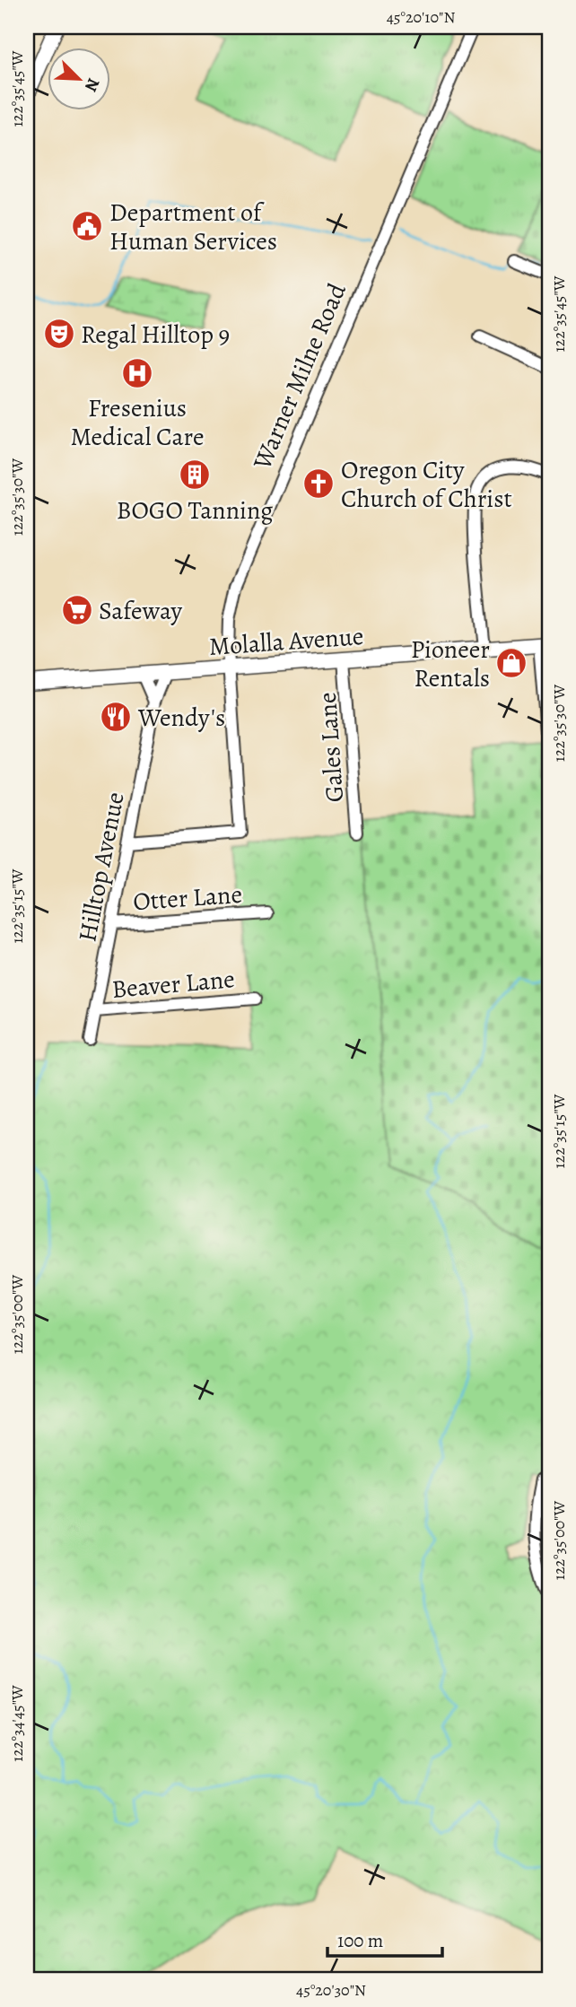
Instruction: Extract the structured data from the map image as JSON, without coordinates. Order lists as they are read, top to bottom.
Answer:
{
  "streets": {
    "main road": ["Molalla Avenue"],
    "street": [
      "Warner Milne Road",
      "Gales Lane",
      "Hilltop Avenue",
      "Otter Lane",
      "Beaver Lane"
    ]
  },
  "crossings": [
    ["Warner Milne Road", "Molalla Avenue"],
    ["Warner Milne Road", "Hilltop Avenue"],
    ["Molalla Avenue", "Gales Lane"],
    ["Molalla Avenue", "Hilltop Avenue"],
    ["Hilltop Avenue", "Otter Lane"],
    ["Hilltop Avenue", "Beaver Lane"]
  ],
  "places": {
    "public building": ["Department of Human Services"],
    "theatre": ["Regal Hilltop 9"],
    "hospital": ["Fresenius Medical Care"],
    "building": ["BOGO Tanning"],
    "church": ["Oregon City Church of Christ"],
    "supermarket": ["Safeway"],
    "shop": ["Pioneer Rentals"],
    "restaurant": ["Wendy's"]
  },
  "scale_bar": "100 m",
  "north": "bottom right",
  "coordinates": [
    "45°20'10\"N",
    "122°35'45\"W",
    "122°35'30\"W",
    "122°35'15\"W",
    "122°35'00\"W",
    "122°34'45\"W",
    "45°20'30\"N"
  ]
}
